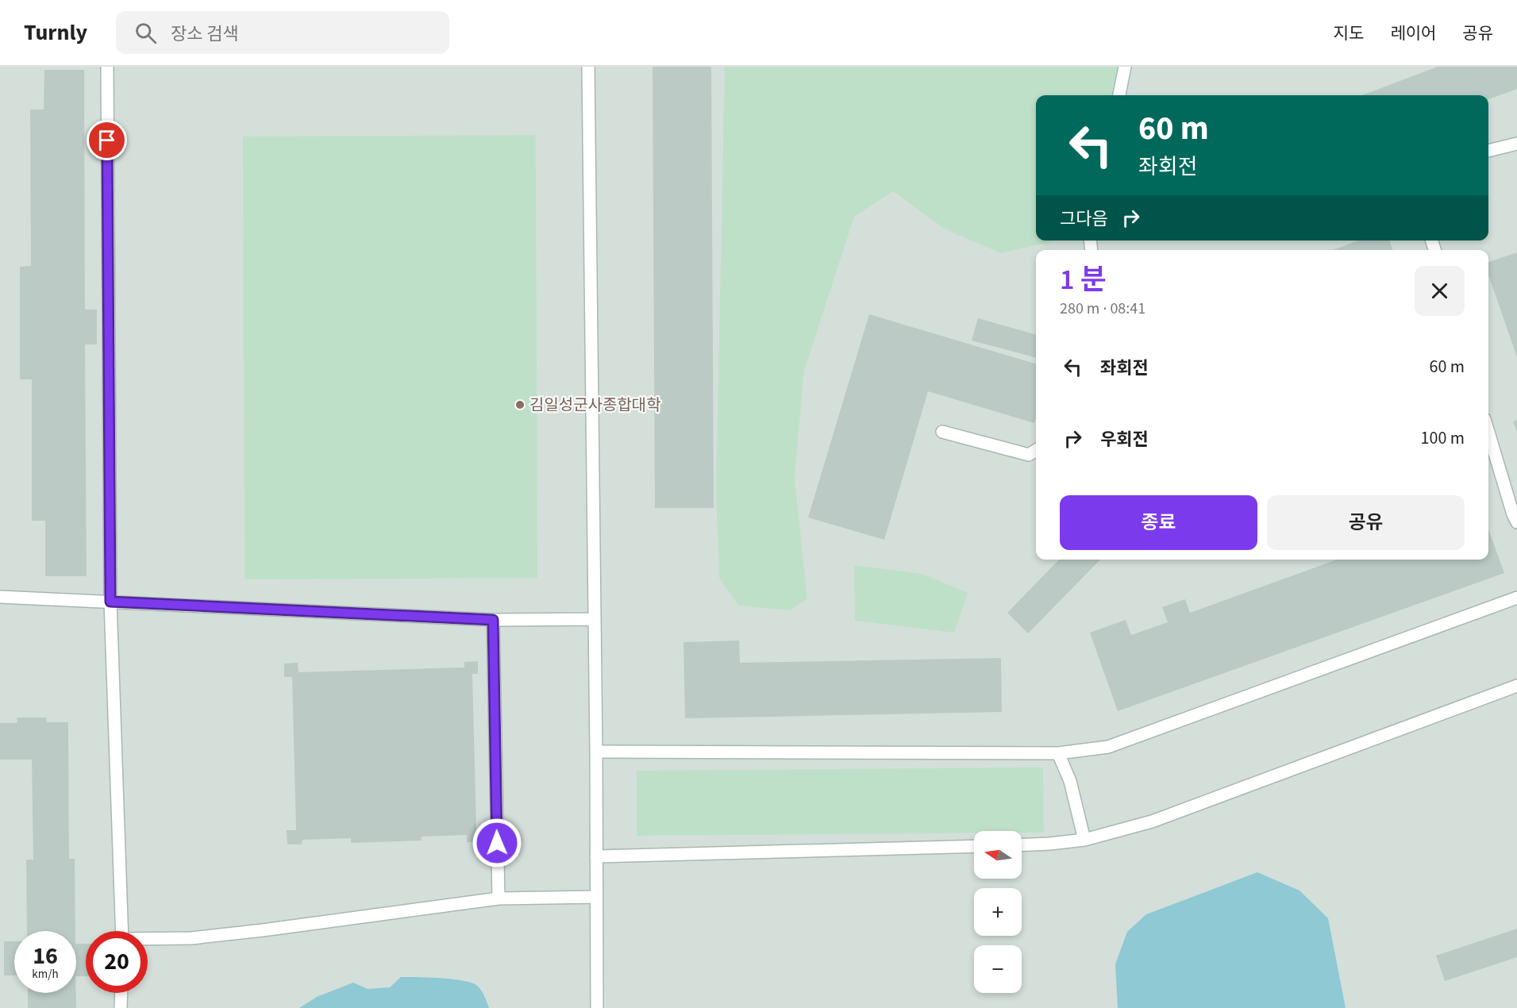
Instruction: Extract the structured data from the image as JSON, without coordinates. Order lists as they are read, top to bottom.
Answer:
{
  "places": ["김일성군사종합대학"],
  "north": "left",
  "page": {
    "header": "Turnly",
    "search": "장소 검색",
    "nav": ["지도", "레이어", "공유"],
    "turn": ["60 m", "좌회전"],
    "then": "그다음",
    "heading": ["1 분", "280 m · 08:41"],
    "list": [
      {
        "name": "좌회전",
        "value": "60 m"
      },
      {
        "name": "우회전",
        "value": "100 m"
      }
    ],
    "buttons": ["종료", "공유"],
    "map_buttons": ["+", "−"],
    "speed": "16 km/h",
    "limit": "20"
  }
}
